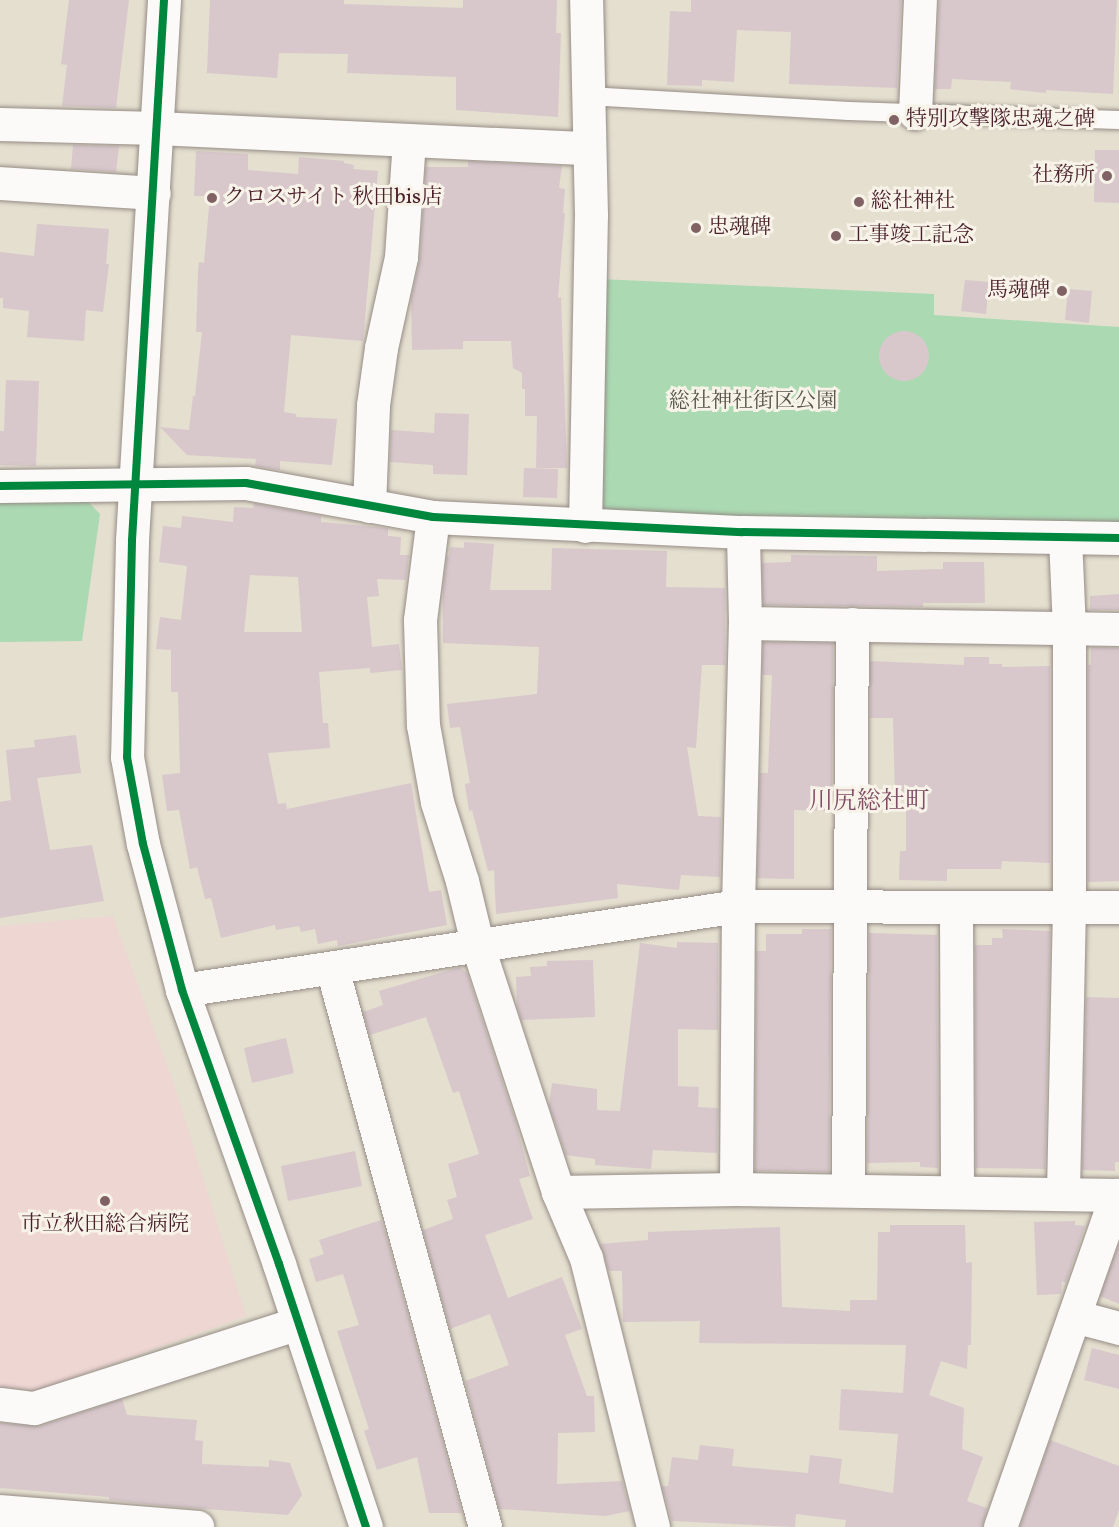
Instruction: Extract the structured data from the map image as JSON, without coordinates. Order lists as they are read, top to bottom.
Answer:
{
  "districts": ["川尻総社町"],
  "parks": ["総社神社街区公園"],
  "places": [
    "特別攻撃隊忠魂之碑",
    "社務所",
    "クロスサイト 秋田bis店",
    "総社神社",
    "忠魂碑",
    "工事竣工記念",
    "馬魂碑",
    "市立秋田総合病院"
  ]
}
